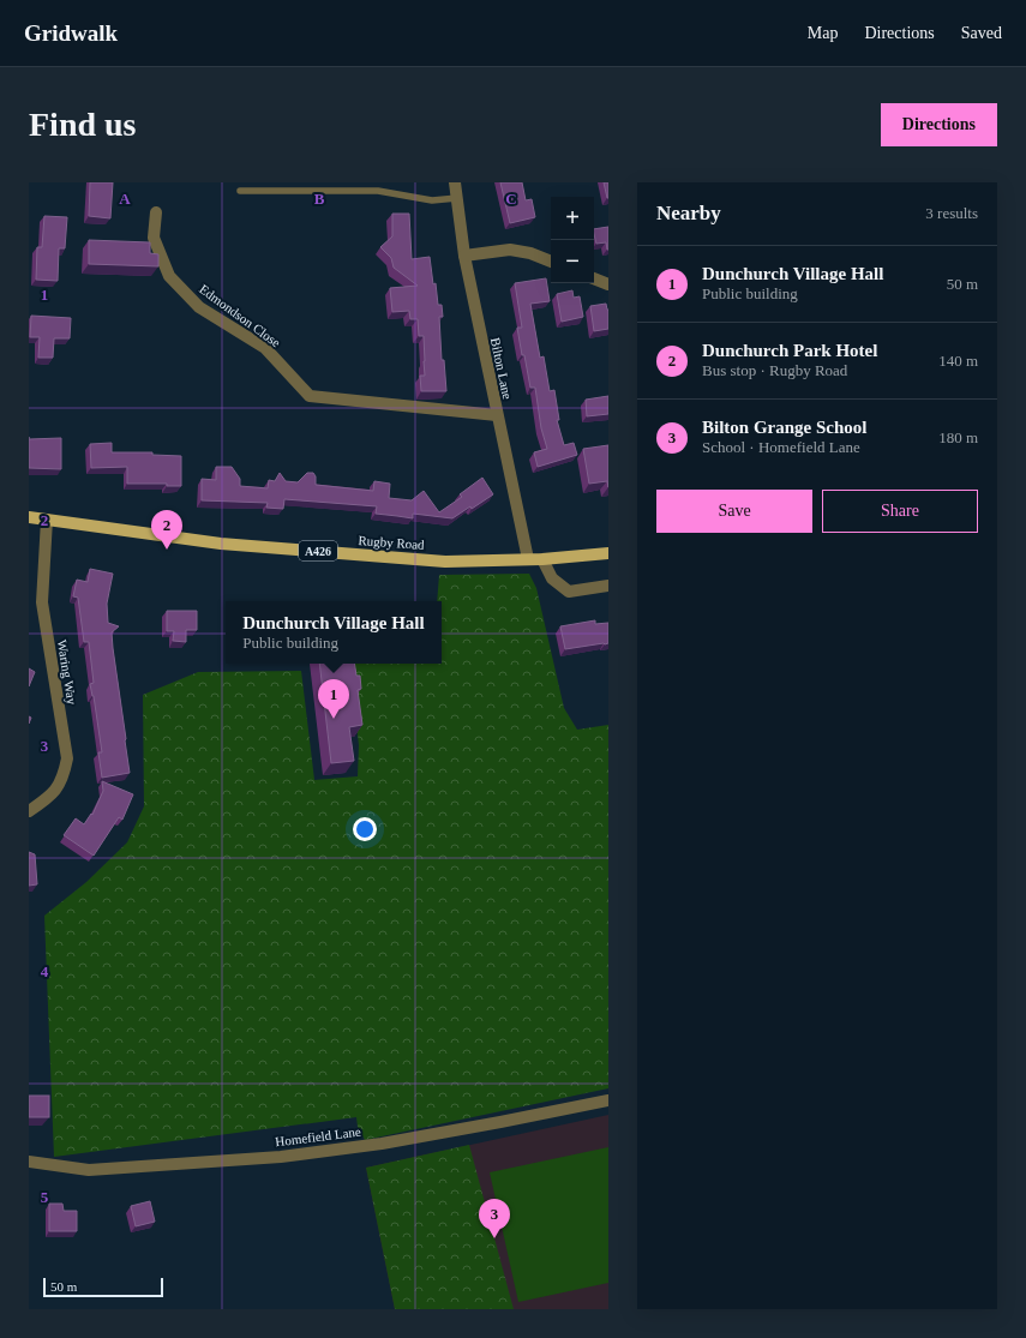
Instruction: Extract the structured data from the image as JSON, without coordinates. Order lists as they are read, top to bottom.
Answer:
{
  "streets": {
    "main road": ["Rugby Road", "A426"],
    "street": [
      "Edmondson Close",
      "Bilton Lane",
      "Waring Way",
      "Homefield Lane"
    ]
  },
  "crossings": [
    ["Edmondson Close", "Bilton Lane"],
    ["Bilton Lane", "Rugby Road"],
    ["Rugby Road", "Waring Way"]
  ],
  "scale_bar": "50 m",
  "page": {
    "header": "Gridwalk",
    "nav": ["Map", "Directions", "Saved"],
    "buttons": [
      "Directions",
      ["Save", "Share"]
    ],
    "title": "Find us",
    "heading": ["Nearby", "3 results"],
    "map_buttons": ["+", "−"],
    "list": [
      {
        "mark": "1",
        "name": "Dunchurch Village Hall",
        "note": "Public building",
        "value": "50 m"
      },
      {
        "mark": "2",
        "name": "Dunchurch Park Hotel",
        "note": "Bus stop · Rugby Road",
        "value": "140 m"
      },
      {
        "mark": "3",
        "name": "Bilton Grange School",
        "note": "School · Homefield Lane",
        "value": "180 m"
      }
    ],
    "pins": ["2", "1", "3"],
    "popup": ["Dunchurch Village Hall", "Public building"],
    "scale": "50 m"
  },
  "grid": {
    "columns": ["A", "B", "C"],
    "rows": [
      "1",
      "2",
      "3",
      "4",
      "5"
    ]
  }
}
